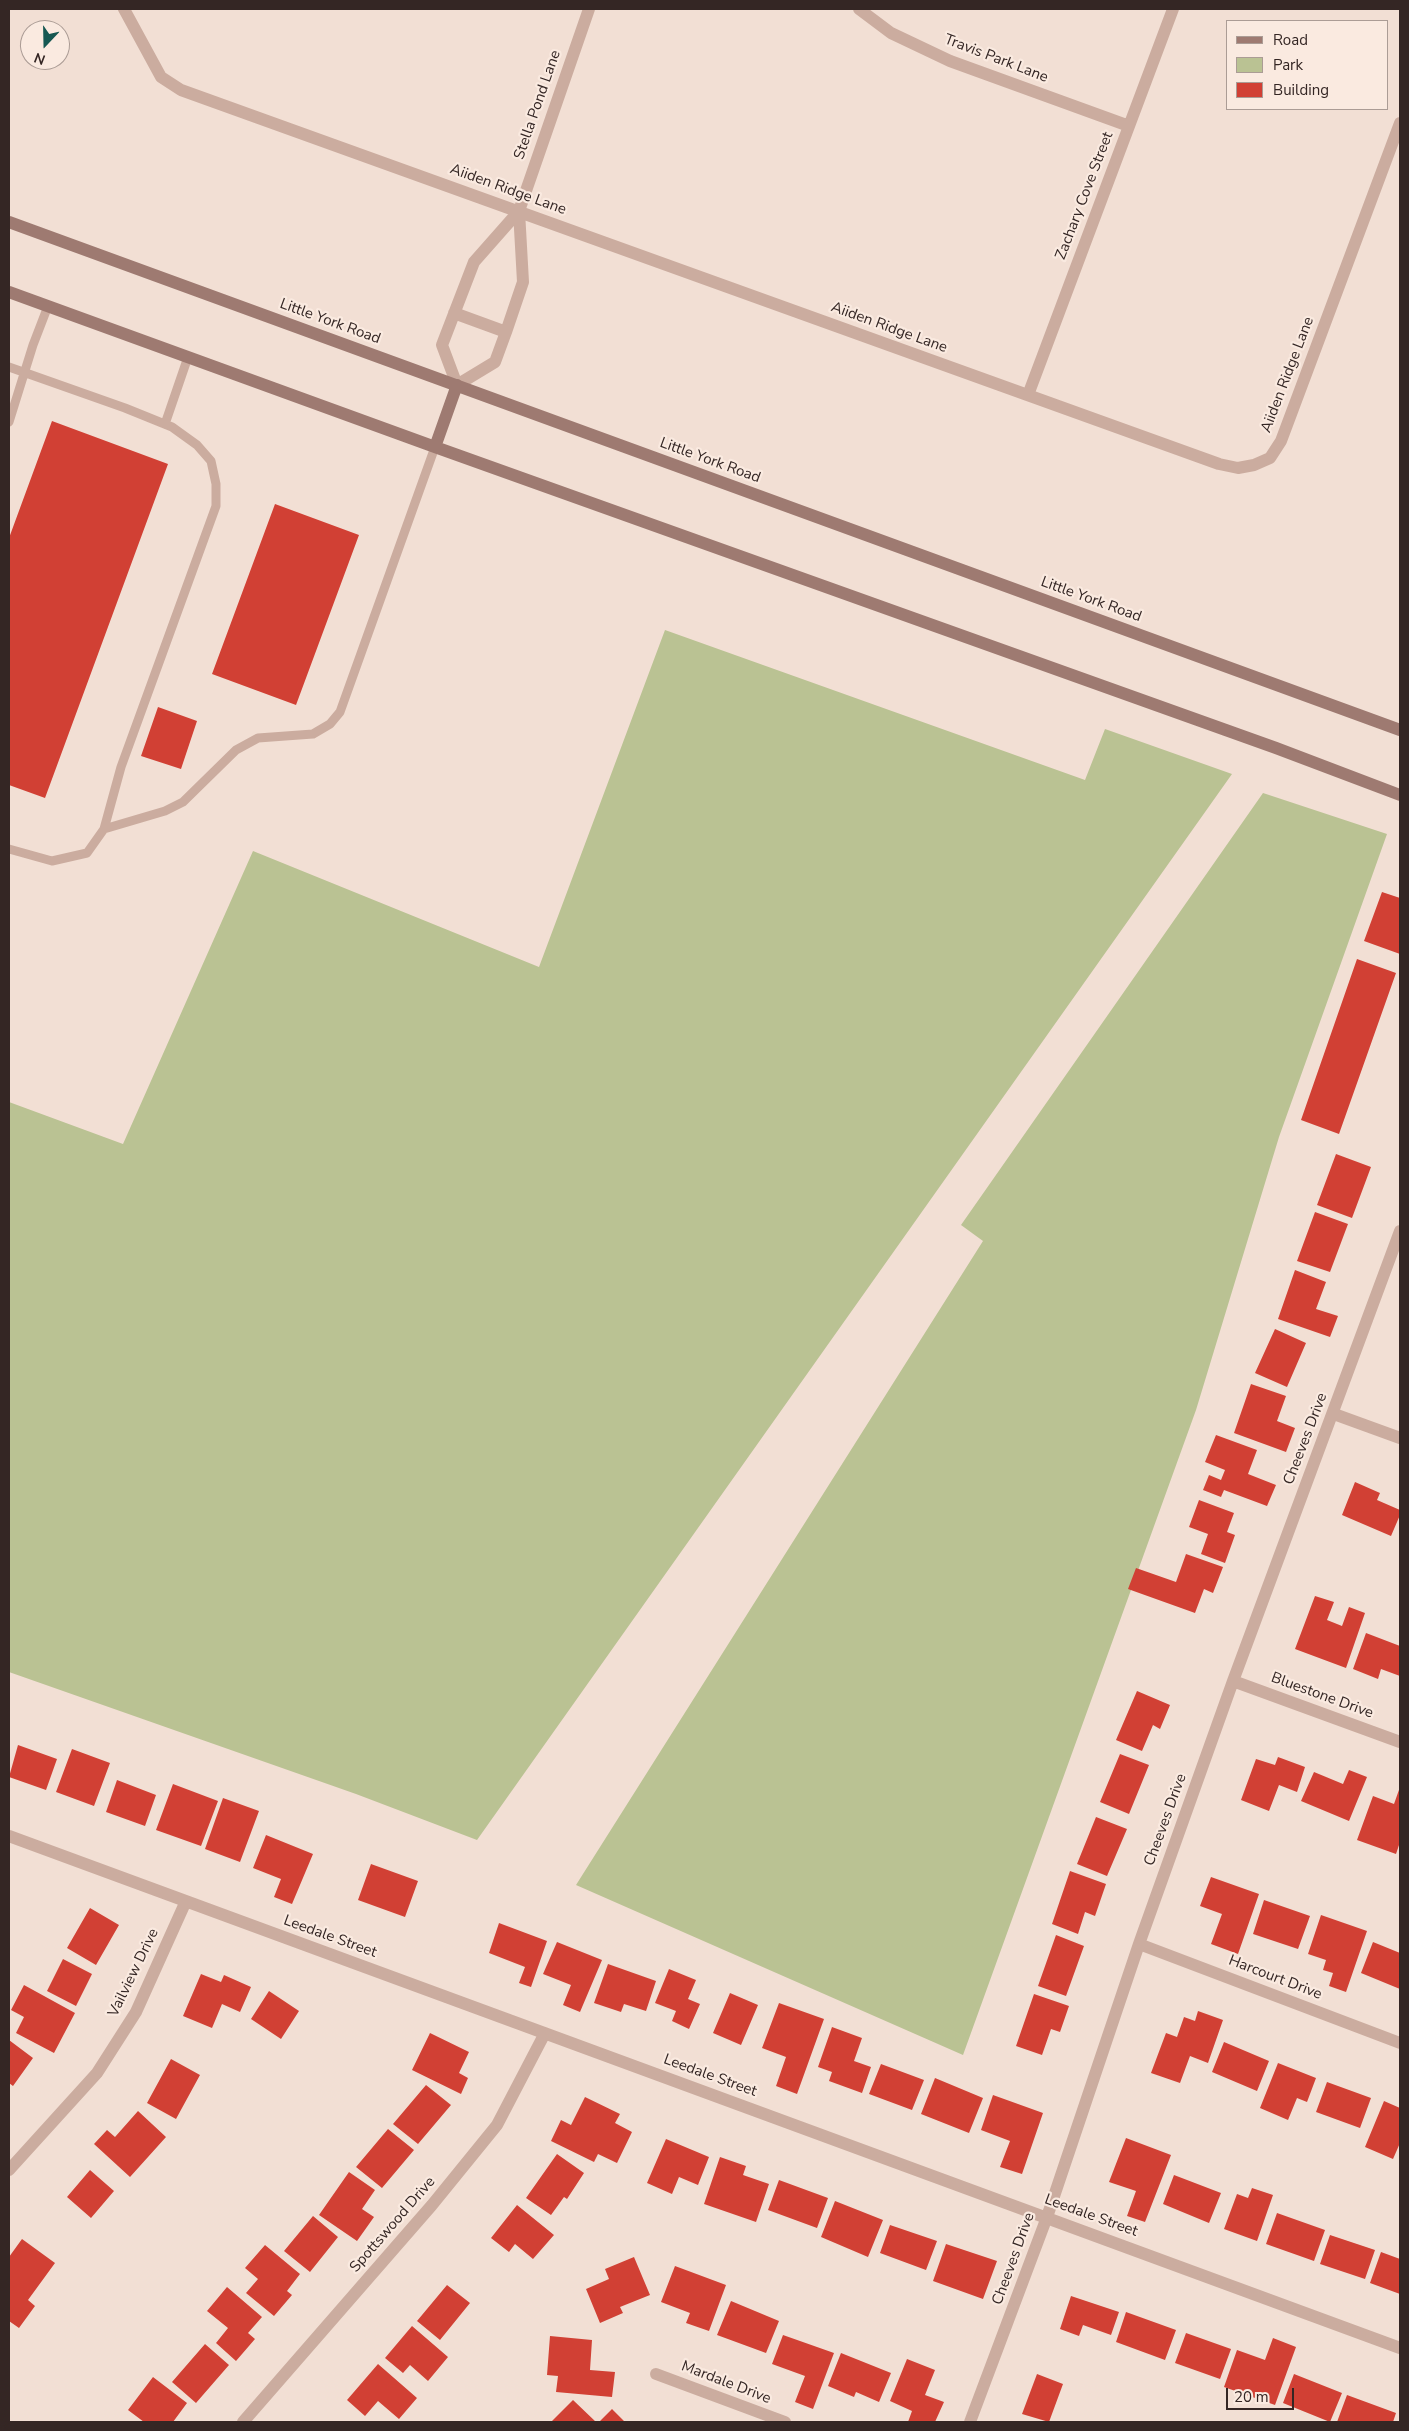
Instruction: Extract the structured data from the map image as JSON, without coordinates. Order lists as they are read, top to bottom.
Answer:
{
  "streets": {
    "main road": ["Little York Road"],
    "street": [
      "Travis Park Lane",
      "Stella Pond Lane",
      "Aiiden Ridge Lane",
      "Zachary Cove Street",
      "Cheeves Drive",
      "Bluestone Drive",
      "Leedale Street",
      "Vailview Drive",
      "Harcourt Drive",
      "Spottswood Drive",
      "Mardale Drive"
    ]
  },
  "crossings": [
    ["Travis Park Lane", "Zachary Cove Street"],
    ["Stella Pond Lane", "Aiiden Ridge Lane"],
    ["Stella Pond Lane", "Little York Road"],
    ["Aiiden Ridge Lane", "Zachary Cove Street"],
    ["Cheeves Drive", "Bluestone Drive"],
    ["Cheeves Drive", "Leedale Street"],
    ["Cheeves Drive", "Harcourt Drive"],
    ["Leedale Street", "Vailview Drive"],
    ["Leedale Street", "Spottswood Drive"]
  ],
  "legend": ["Road", "Park", "Building"],
  "scale_bar": "20 m",
  "north": "bottom"
}
